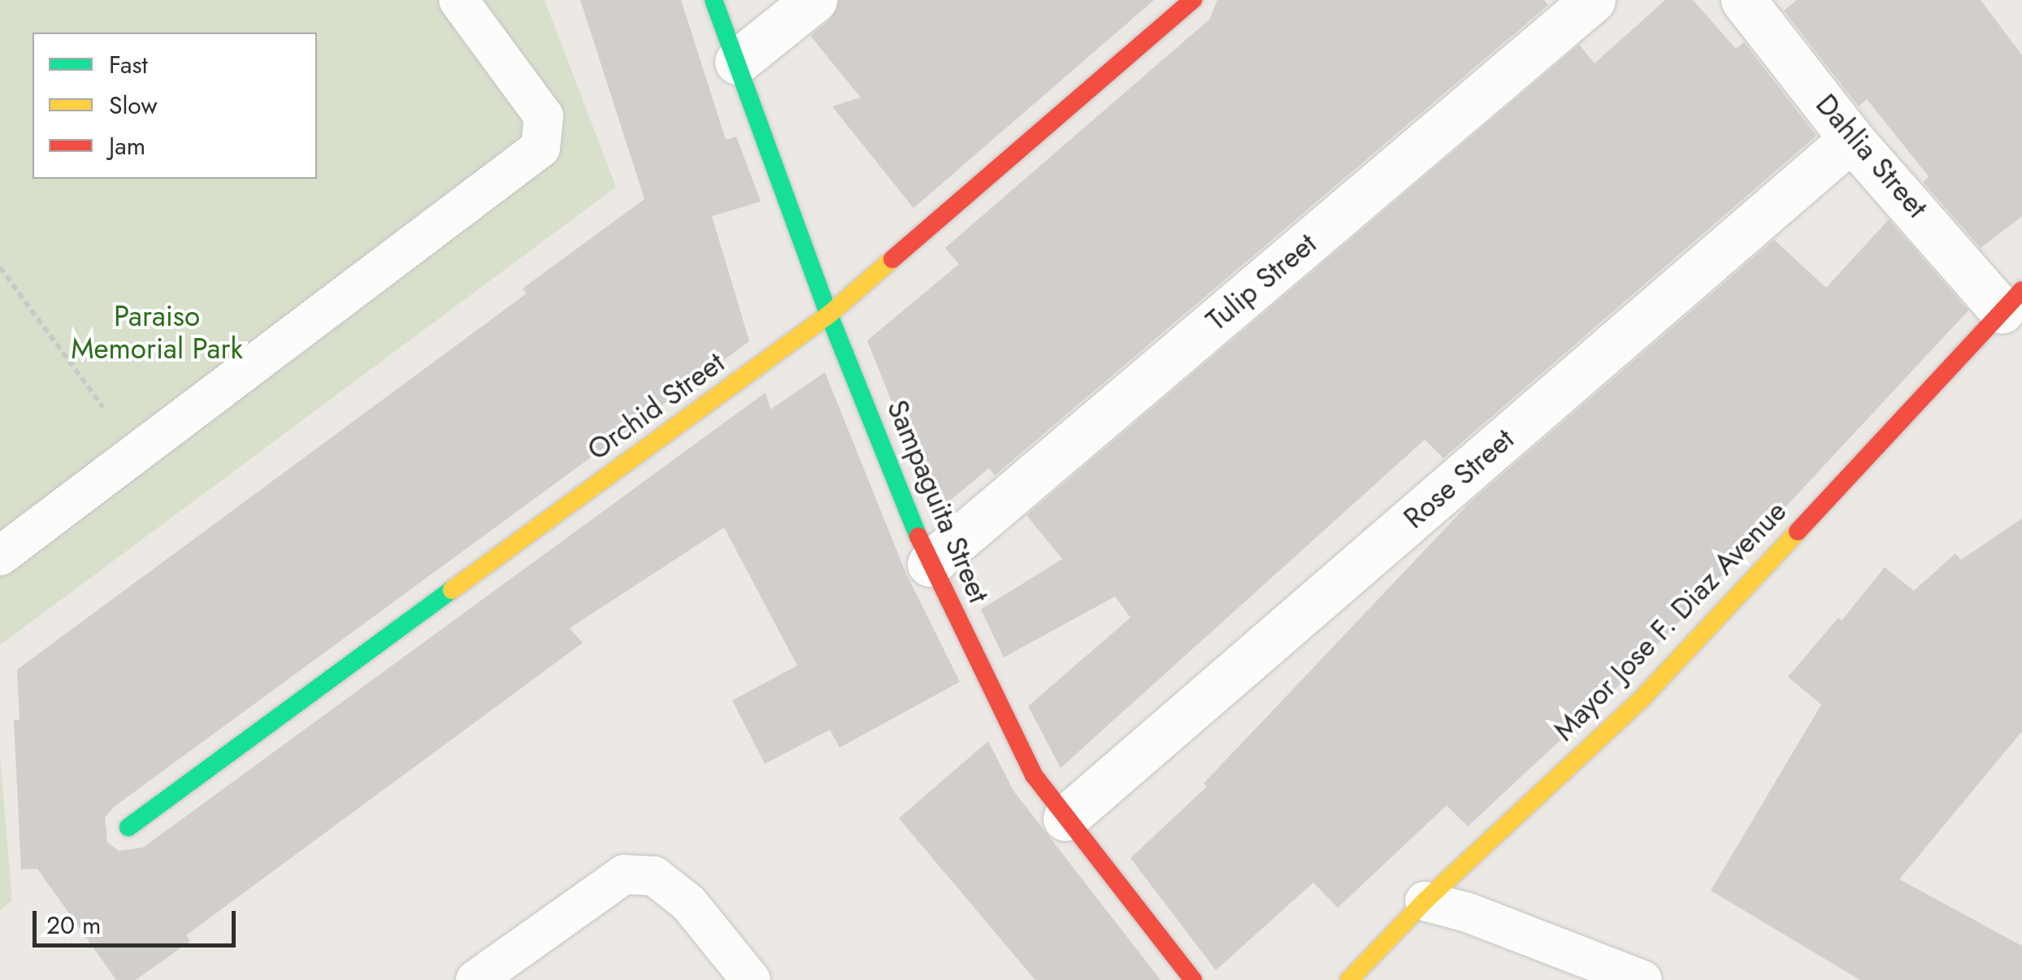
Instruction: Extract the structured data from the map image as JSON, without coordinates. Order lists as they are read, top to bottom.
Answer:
{
  "streets": {
    "street": [
      "Dahlia Street",
      "Tulip Street",
      "Orchid Street",
      "Rose Street",
      "Sampaguita Street",
      "Mayor Jose F. Diaz Avenue"
    ]
  },
  "crossings": [
    ["Dahlia Street", "Rose Street"],
    ["Dahlia Street", "Mayor Jose F. Diaz Avenue"],
    ["Tulip Street", "Sampaguita Street"],
    ["Orchid Street", "Sampaguita Street"],
    ["Rose Street", "Sampaguita Street"]
  ],
  "parks": ["Paraiso Memorial Park"],
  "legend": ["Fast", "Slow", "Jam"],
  "scale_bar": "20 m"
}
